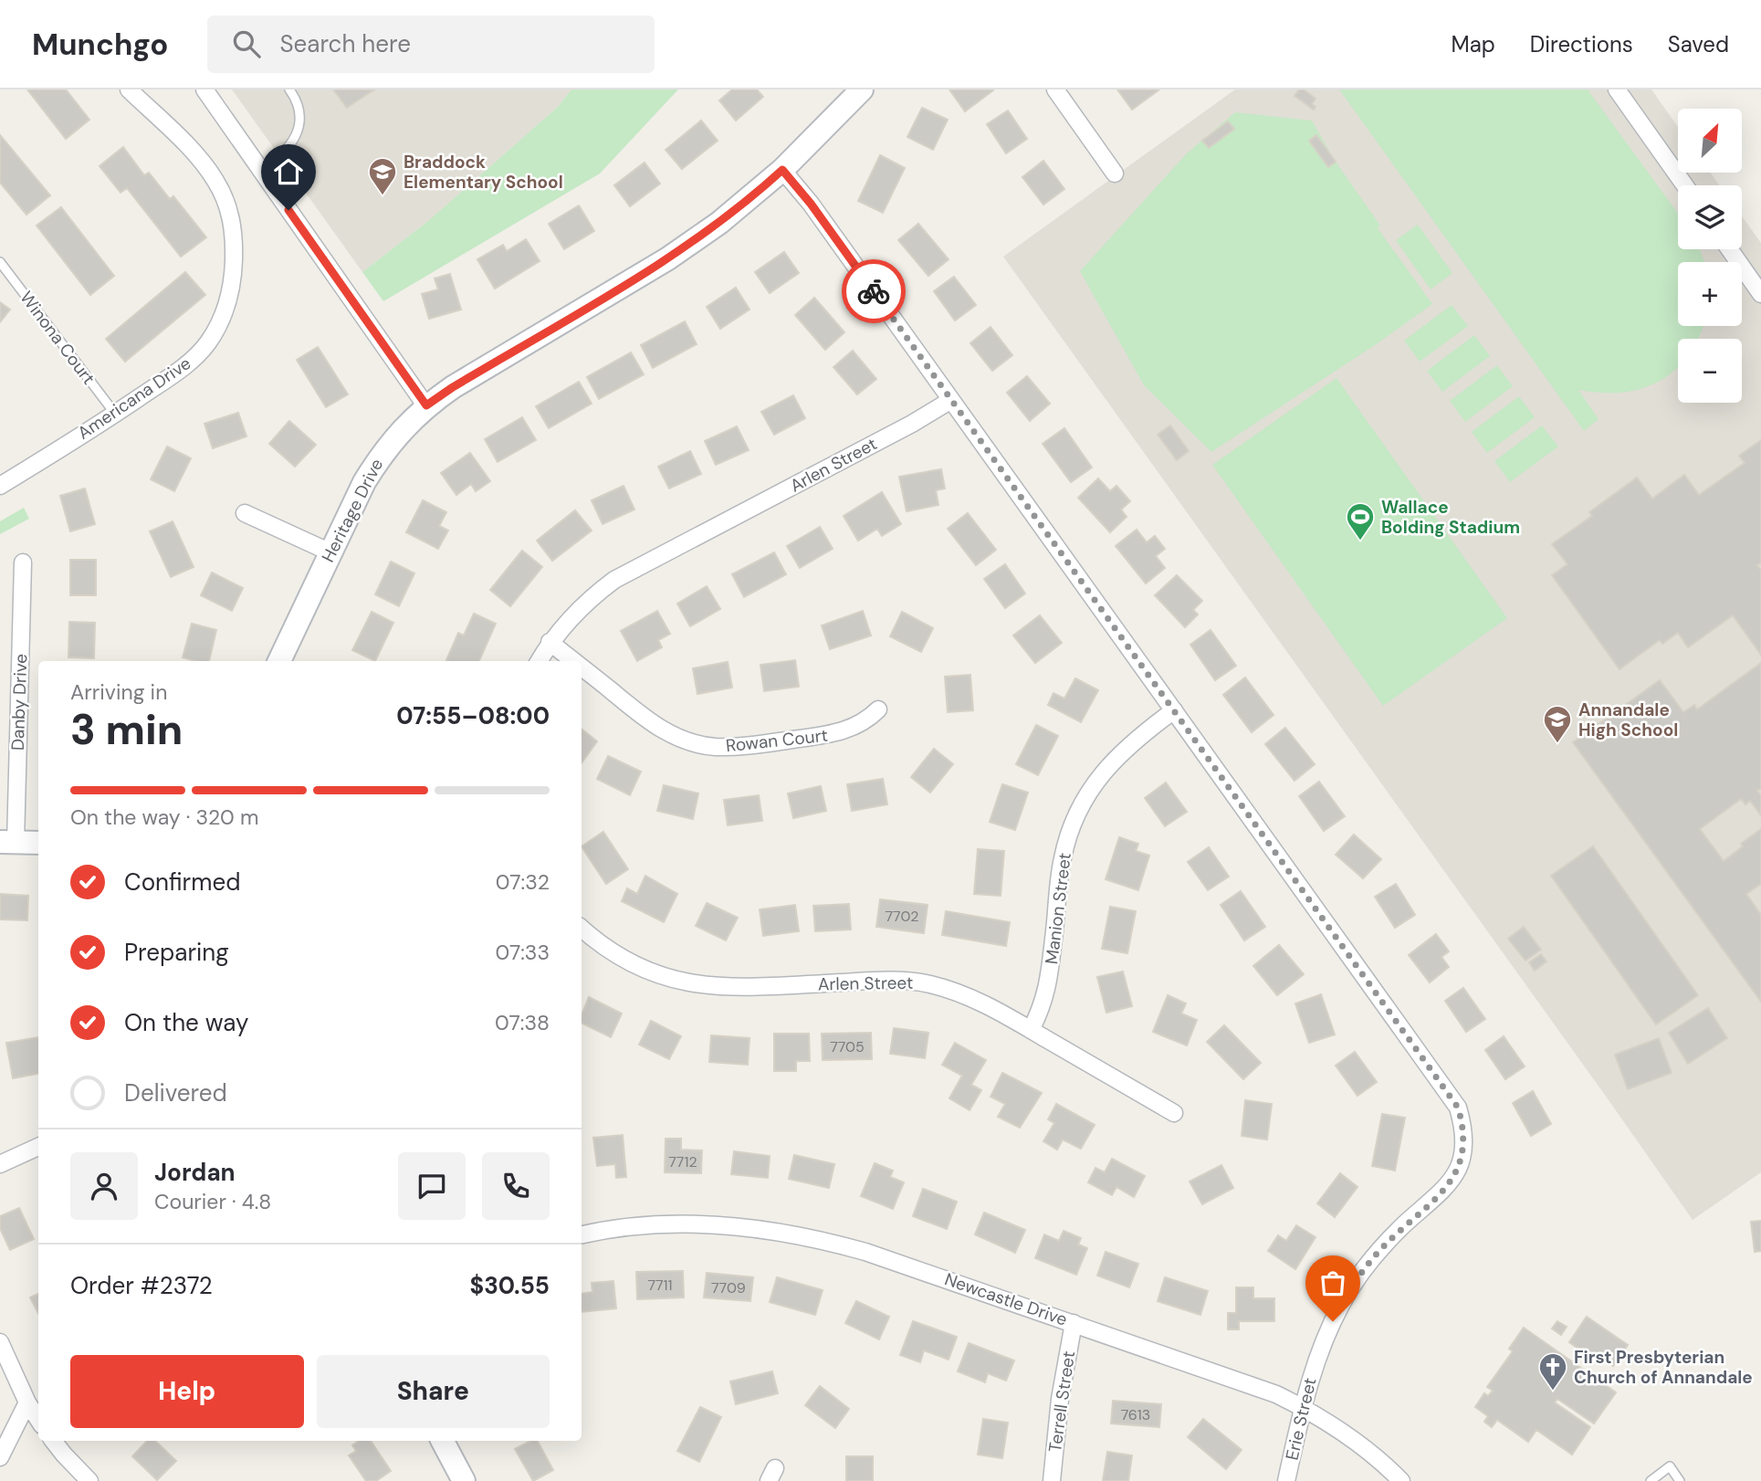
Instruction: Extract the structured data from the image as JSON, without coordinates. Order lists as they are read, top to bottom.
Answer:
{
  "streets": {
    "street": [
      "Americana Drive",
      "Arlen Street",
      "Heritage Drive",
      "Danby Drive",
      "Rowan Court",
      "Manion Street",
      "Newcastle Drive",
      "Terrell Street",
      "Erie Street"
    ],
    "lane": ["Winona Court"]
  },
  "crossings": [
    ["Winona Court", "Americana Drive"],
    ["Arlen Street", "Rowan Court"],
    ["Arlen Street", "Manion Street"],
    ["Arlen Street", "Erie Street"],
    ["Heritage Drive", "Erie Street"],
    ["Manion Street", "Erie Street"],
    ["Newcastle Drive", "Terrell Street"],
    ["Newcastle Drive", "Erie Street"]
  ],
  "places": {
    "school or university": ["Braddock Elementary School", "Annandale High School"],
    "sports": ["Wallace Bolding Stadium"],
    "church": ["First Presbyterian Church of Annandale"]
  },
  "house_numbers": [
    "7702",
    "7705",
    "7712",
    "7711",
    "7709",
    "7613"
  ],
  "north": "top right",
  "page": {
    "header": "Munchgo",
    "search": "Search here",
    "nav": ["Map", "Directions", "Saved"],
    "map_buttons": ["+", "−"],
    "heading": ["3 min", "Arriving in", "07:55–08:00"],
    "panel": [
      "Jordan",
      "Courier · 4.8",
      "Order #2372",
      "$30.55"
    ],
    "bar": "On the way · 320 m",
    "list": [
      ["Confirmed", "07:32"],
      ["Preparing", "07:33"],
      ["On the way", "07:38"],
      "Delivered"
    ],
    "buttons": ["Help", "Share"]
  }
}
